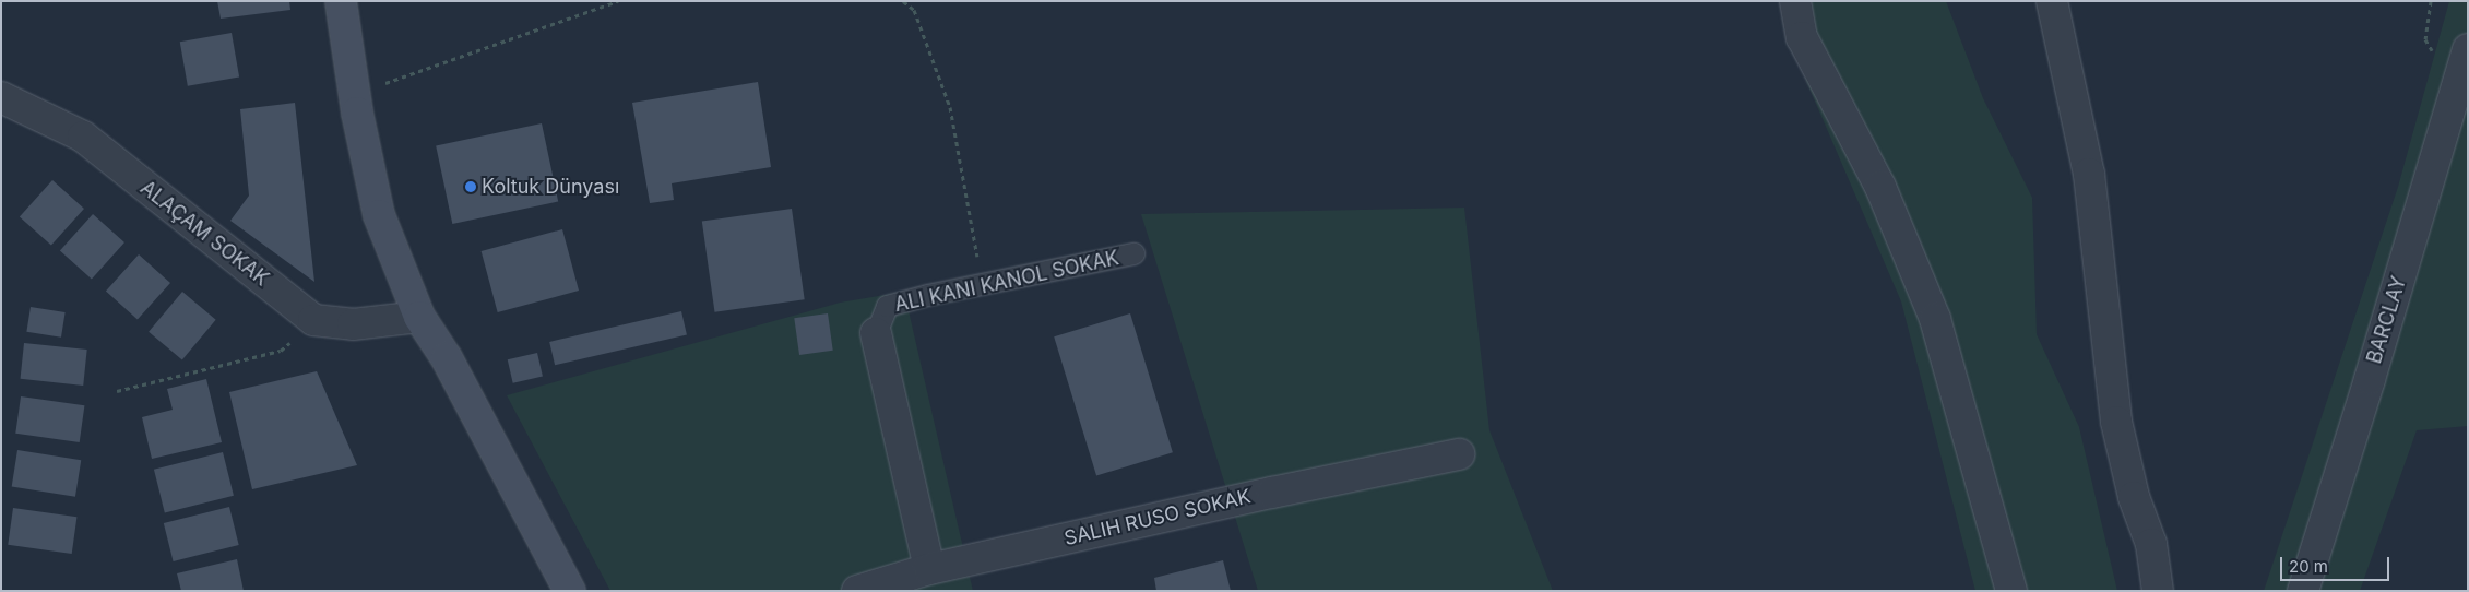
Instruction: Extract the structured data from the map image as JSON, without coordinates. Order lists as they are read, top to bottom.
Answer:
{
  "streets": {
    "street": [
      "ALAÇAM SOKAK",
      "ALI KANI KANOL SOKAK",
      "BARCLAY",
      "SALIH RUSO SOKAK"
    ]
  },
  "crossings": [
    ["ALI KANI KANOL SOKAK", "SALIH RUSO SOKAK"]
  ],
  "places": ["Koltuk Dünyası"],
  "scale_bar": "20 m"
}
